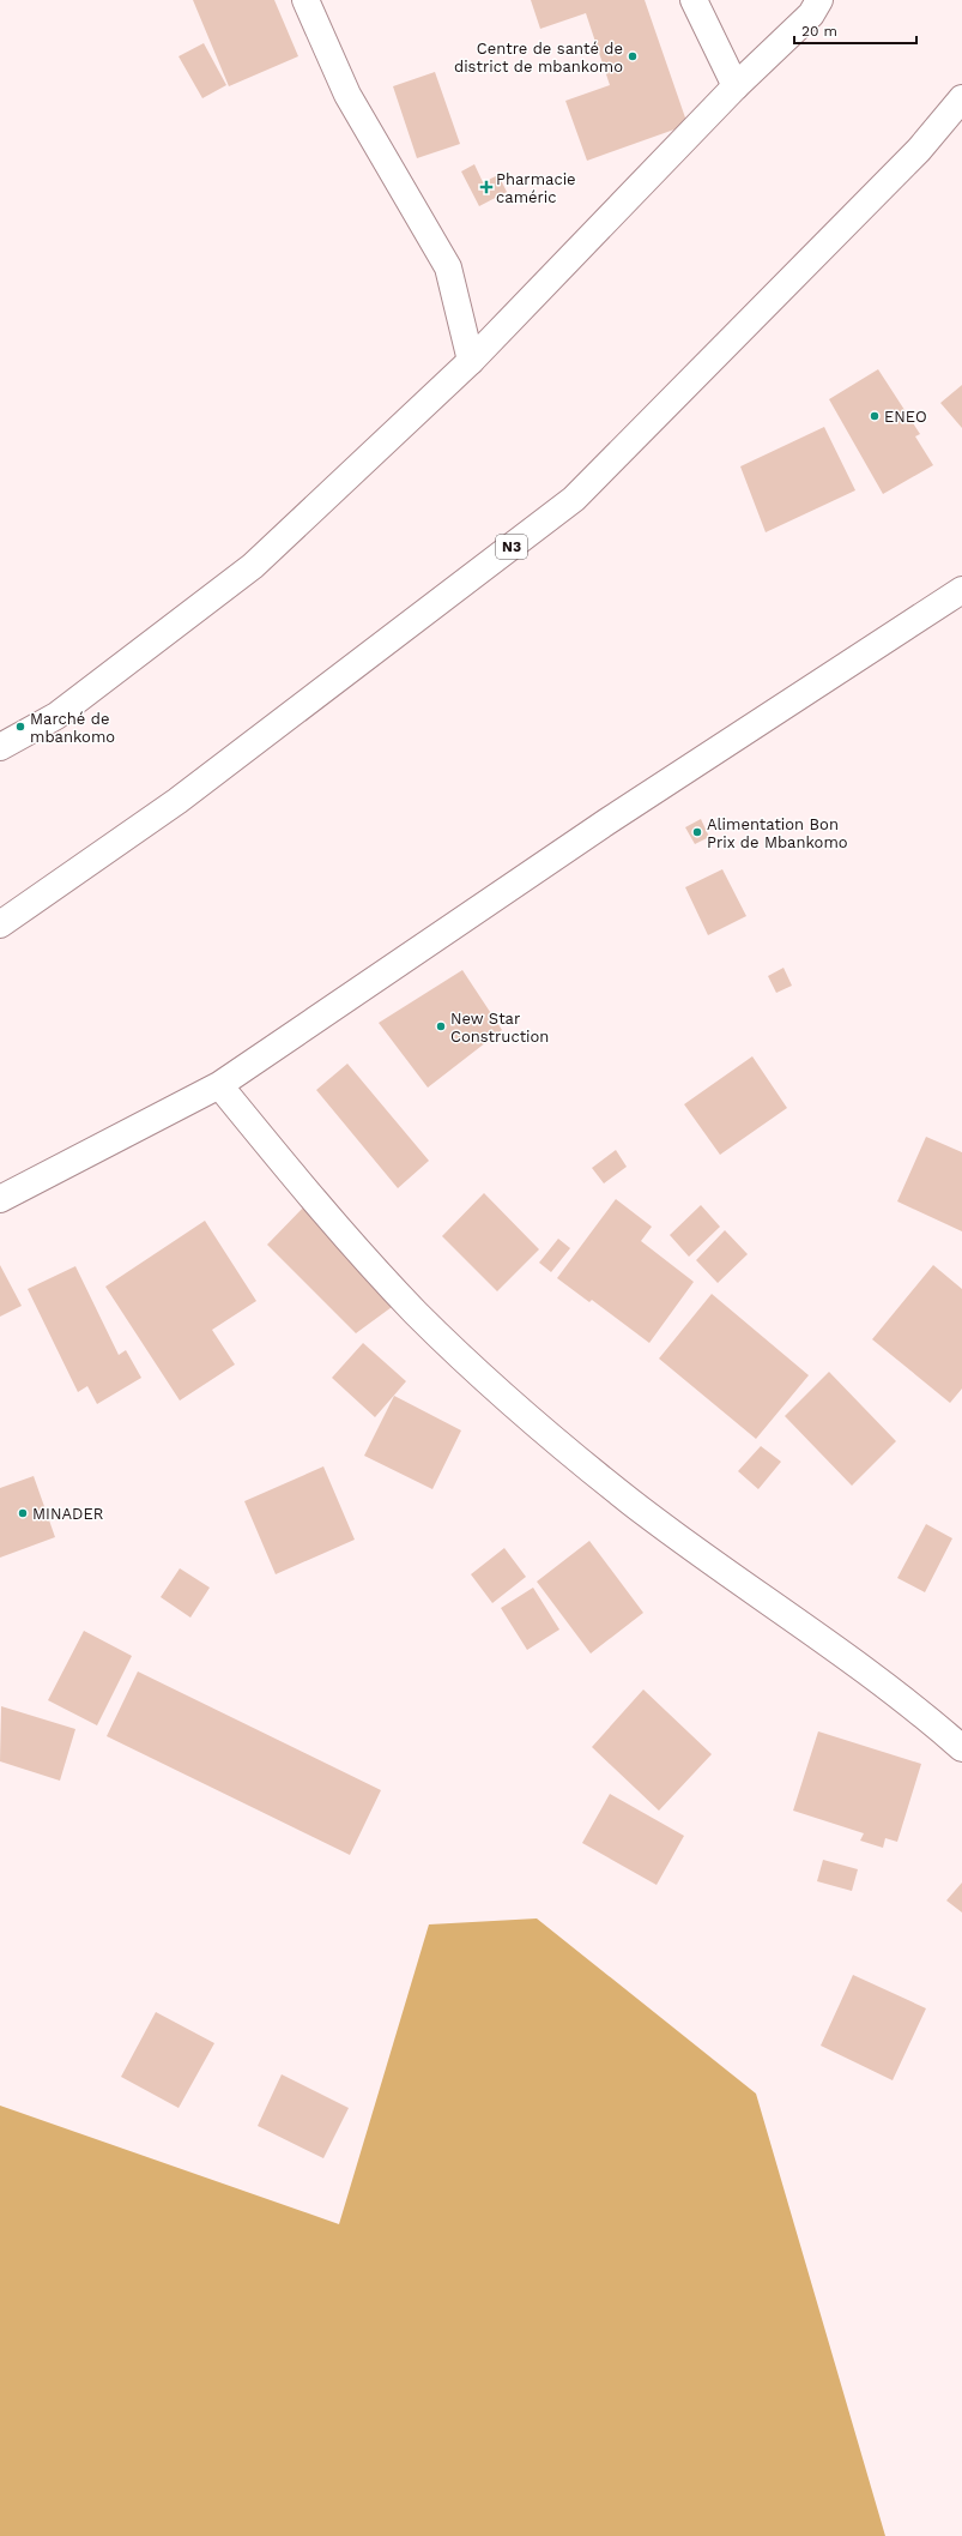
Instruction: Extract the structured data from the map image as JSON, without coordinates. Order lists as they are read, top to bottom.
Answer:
{
  "streets": {
    "main road": ["N3"]
  },
  "places": {
    "other": [
      "Centre de santé de district de mbankomo",
      "ENEO",
      "Marché de mbankomo",
      "Alimentation Bon Prix de Mbankomo",
      "New Star Construction",
      "MINADER"
    ],
    "health": ["Pharmacie caméric"]
  },
  "scale_bar": "20 m"
}
